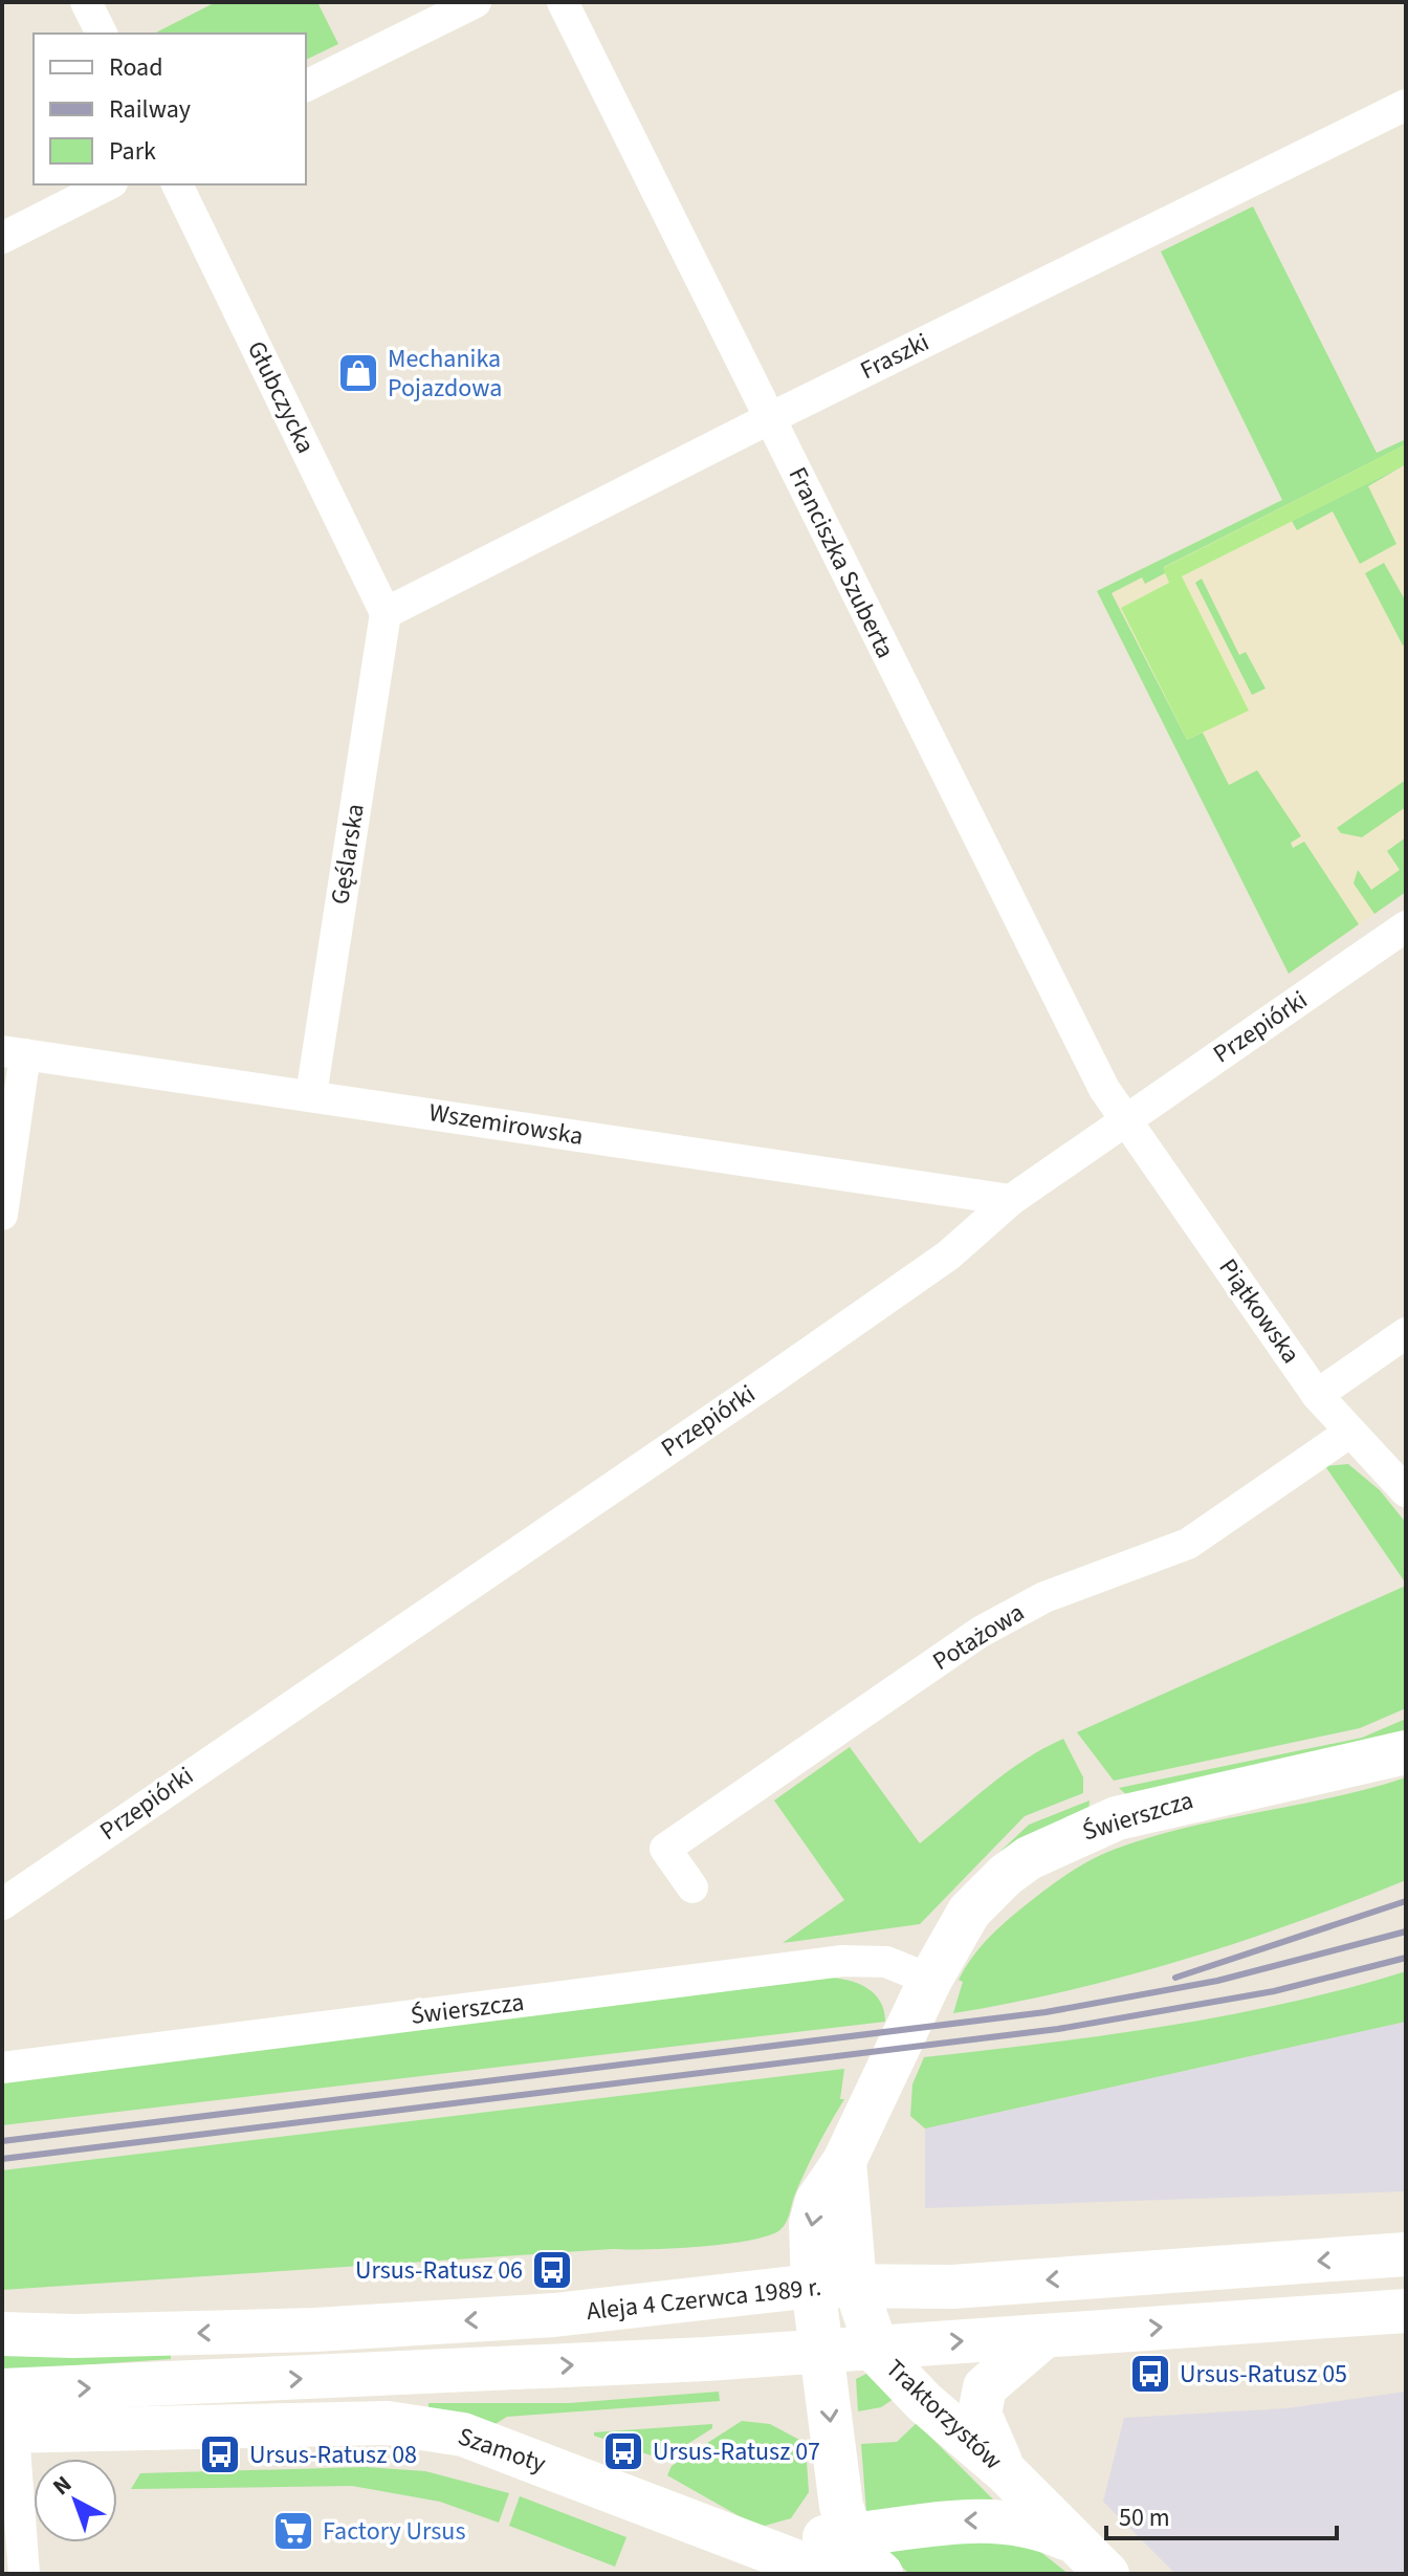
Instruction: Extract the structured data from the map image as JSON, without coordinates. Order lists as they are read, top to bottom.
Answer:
{
  "streets": {
    "street": [
      "Fraszki",
      "Głubczycka",
      "Franciszka Szuberta",
      "Gęślarska",
      "Przepiórki",
      "Wszemirowska",
      "Piątkowska",
      "Potażowa",
      "Świerszcza",
      "Aleja 4 Czerwca 1989 r.",
      "Traktorzystów",
      "Szamoty"
    ]
  },
  "crossings": [
    ["Fraszki", "Głubczycka"],
    ["Fraszki", "Franciszka Szuberta"],
    ["Fraszki", "Gęślarska"],
    ["Głubczycka", "Gęślarska"],
    ["Franciszka Szuberta", "Przepiórki"],
    ["Franciszka Szuberta", "Piątkowska"],
    ["Gęślarska", "Wszemirowska"],
    ["Przepiórki", "Wszemirowska"],
    ["Przepiórki", "Piątkowska"],
    ["Piątkowska", "Potażowa"],
    ["Świerszcza", "Traktorzystów"],
    ["Aleja 4 Czerwca 1989 r.", "Traktorzystów"],
    ["Traktorzystów", "Szamoty"]
  ],
  "places": {
    "shop": ["Mechanika Pojazdowa"],
    "bus stop": [
      "Ursus-Ratusz 06",
      "Ursus-Ratusz 05",
      "Ursus-Ratusz 07",
      "Ursus-Ratusz 08"
    ],
    "supermarket": ["Factory Ursus"]
  },
  "legend": ["Road", "Railway", "Park"],
  "scale_bar": "50 m",
  "north": "top left"
}
